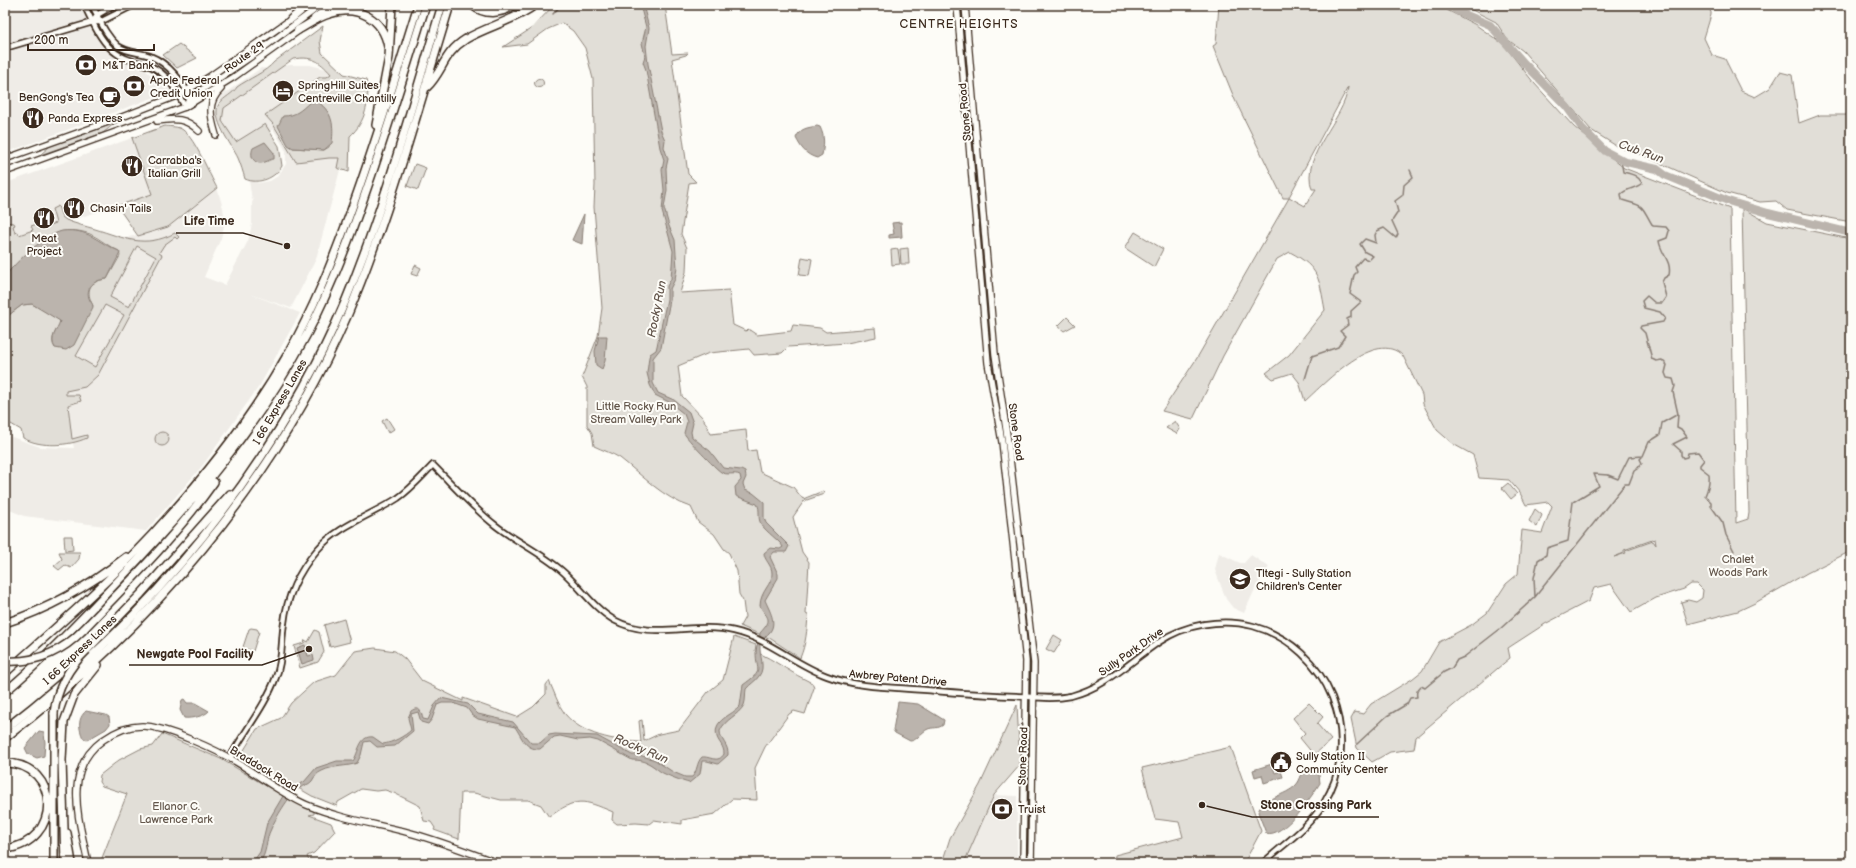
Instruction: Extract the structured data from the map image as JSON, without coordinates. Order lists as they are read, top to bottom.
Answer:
{
  "streets": {
    "highway": ["I 66 Express Lanes"],
    "main road": ["Route 29", "Stone Road", "Braddock Road"],
    "street": ["Sully Park Drive", "Awbrey Patent Drive"]
  },
  "crossings": [
    ["Stone Road", "Sully Park Drive"],
    ["Stone Road", "Awbrey Patent Drive"],
    ["Sully Park Drive", "Awbrey Patent Drive"],
    ["Awbrey Patent Drive", "Braddock Road"]
  ],
  "districts": ["CENTRE HEIGHTS"],
  "water": ["Cub Run", "Rocky Run"],
  "parks": ["Little Rocky Run Stream Valley Park", "Chalet Woods Park", "Ellanor C. Lawrence Park"],
  "places": {
    "bank": ["M&T Bank", "Apple Federal Credit Union", "Truist"],
    "hotel": ["SpringHill Suites Centreville Chantilly"],
    "cafe": ["BenGong's Tea"],
    "restaurant": [
      "Panda Express",
      "Carrabba's Italian Grill",
      "Chasin' Tails",
      "Meat Project"
    ],
    "other": ["Life Time", "Newgate Pool Facility", "Stone Crossing Park"],
    "school or university": ["Tltegi - Sully Station Children's Center"],
    "public building": ["Sully Station II Community Center"]
  },
  "scale_bar": "200 m"
}
